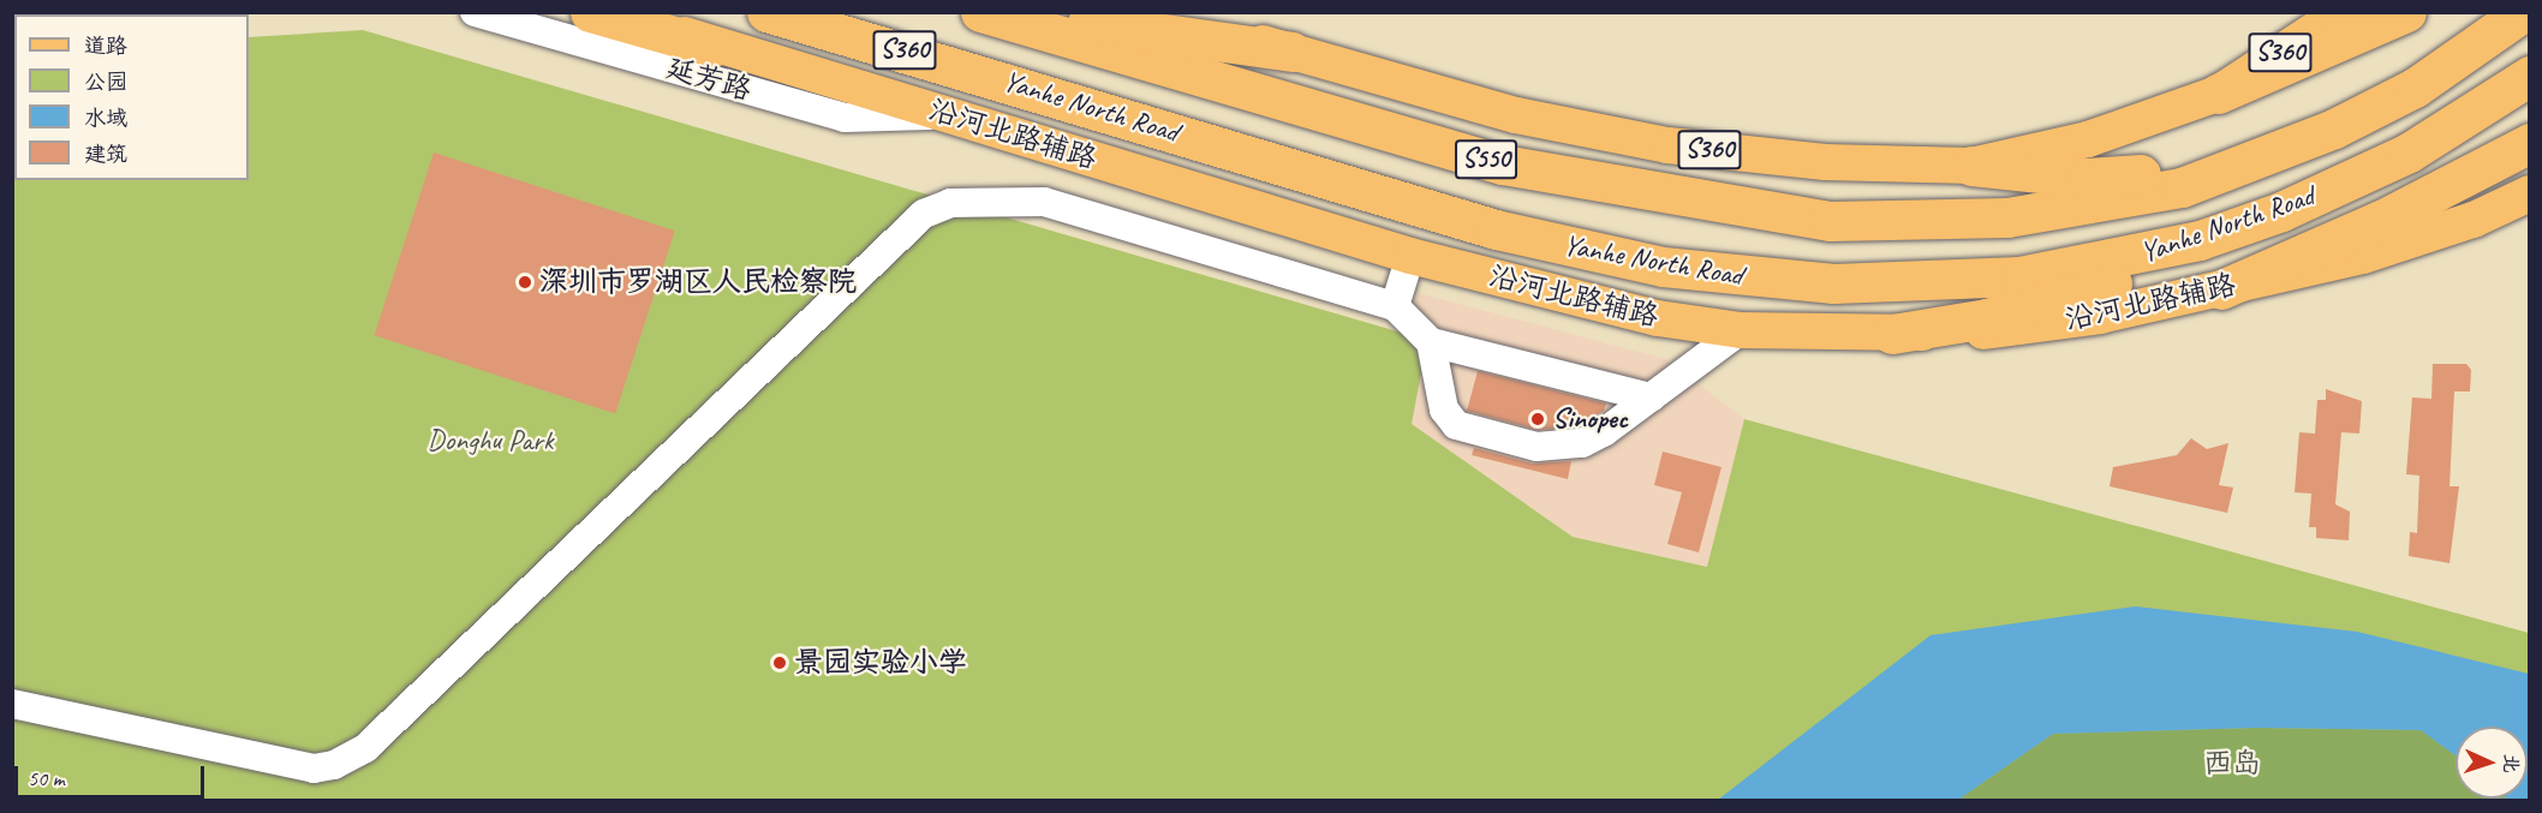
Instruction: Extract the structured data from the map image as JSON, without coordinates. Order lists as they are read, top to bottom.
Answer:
{
  "streets": {
    "highway": ["S360", "Yanhe North Road", "S550"],
    "main road": ["沿河北路辅路"],
    "street": ["延芳路"]
  },
  "crossings": [
    ["S360", "沿河北路辅路"],
    ["延芳路", "沿河北路辅路"]
  ],
  "parks": ["Donghu Park", "西岛"],
  "places": ["深圳市罗湖区人民检察院", "Sinopec", "景园实验小学"],
  "legend": [
    "道路",
    "公园",
    "水域",
    "建筑"
  ],
  "scale_bar": "50 m",
  "north": "right"
}
